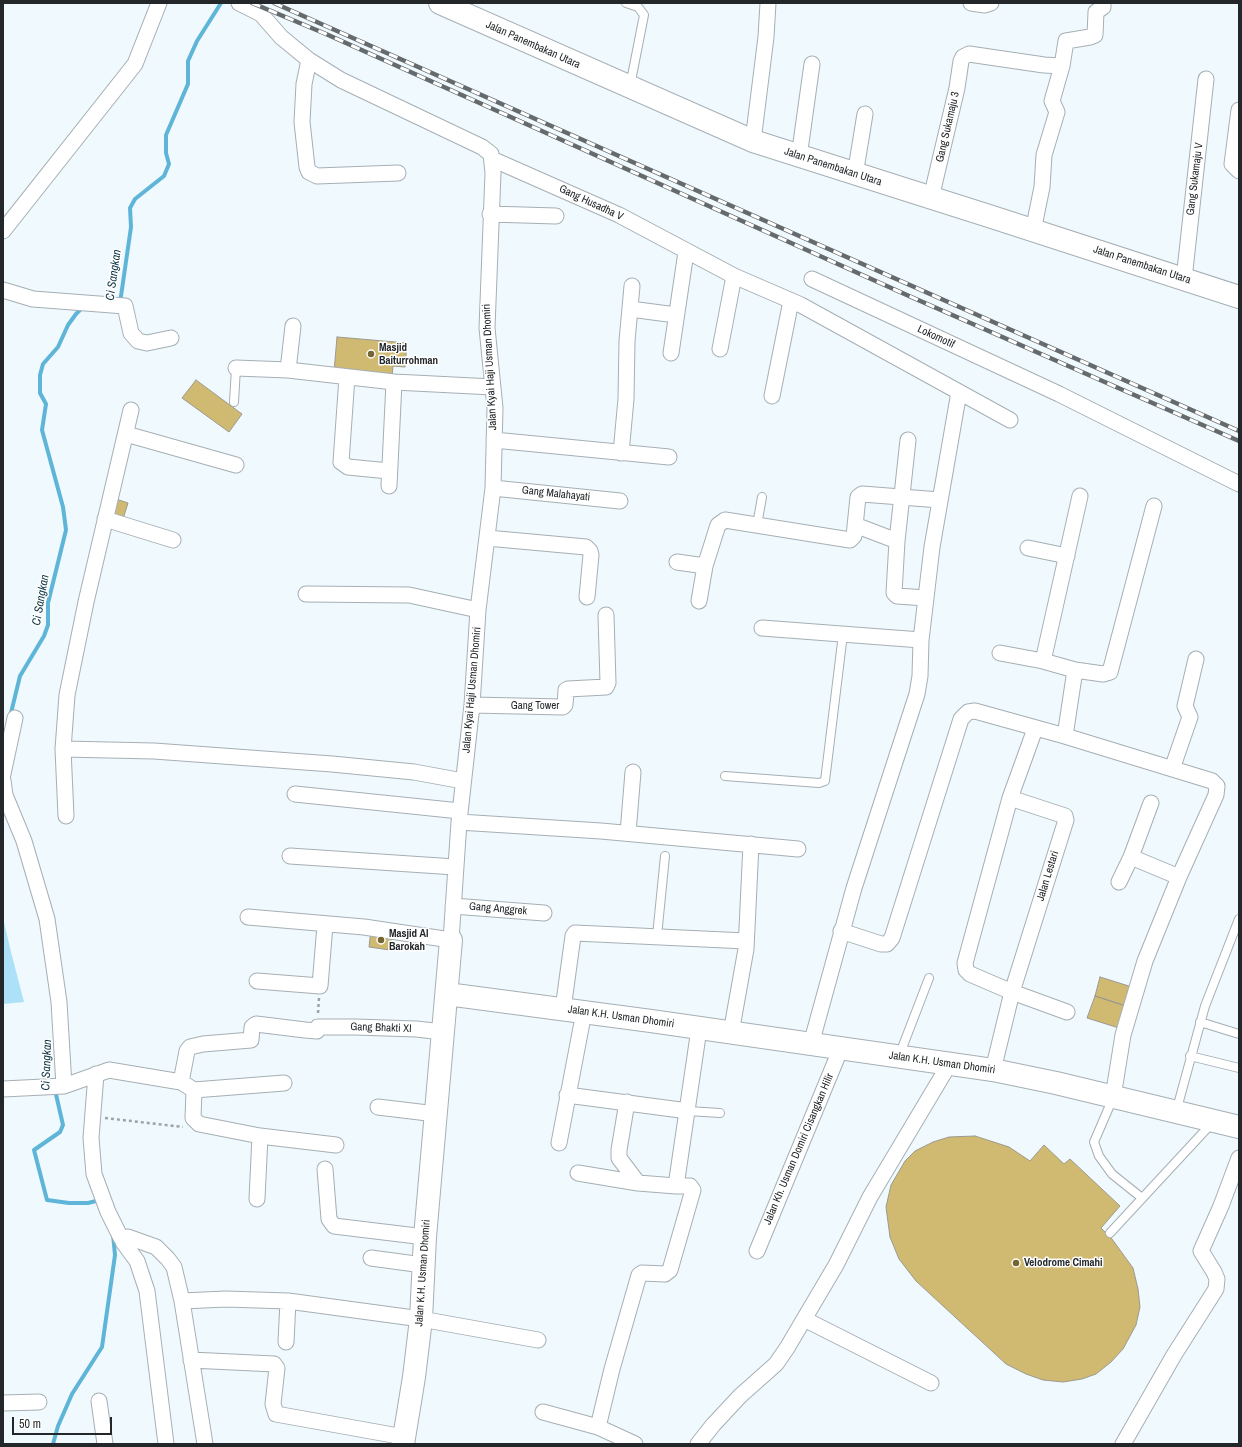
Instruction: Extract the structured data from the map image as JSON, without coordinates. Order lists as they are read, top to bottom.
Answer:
{
  "streets": {
    "main road": ["Jalan Panembakan Utara", "Jalan Kyai Haji Usman Dhomiri", "Jalan K.H. Usman Dhomiri"],
    "street": [
      "Gang Sukamaju 3",
      "Gang Sukamaju V",
      "Gang Husadha V",
      "Lokomotif",
      "Gang Malahayati",
      "Gang Tower",
      "Jalan Lestari",
      "Gang Anggrek",
      "Gang Bhakti XI",
      "Jalan Kh. Usman Domiri Cisangkan Hilir"
    ]
  },
  "crossings": [
    ["Jalan Panembakan Utara", "Gang Sukamaju 3"],
    ["Jalan Panembakan Utara", "Gang Sukamaju V"],
    ["Gang Husadha V", "Jalan Kyai Haji Usman Dhomiri"],
    ["Jalan Kyai Haji Usman Dhomiri", "Gang Malahayati"],
    ["Jalan Kyai Haji Usman Dhomiri", "Gang Tower"],
    ["Jalan Kyai Haji Usman Dhomiri", "Gang Anggrek"],
    ["Jalan Kyai Haji Usman Dhomiri", "Jalan K.H. Usman Dhomiri"],
    ["Jalan K.H. Usman Dhomiri", "Gang Bhakti XI"],
    ["Jalan K.H. Usman Dhomiri", "Jalan Kh. Usman Domiri Cisangkan Hilir"]
  ],
  "water": ["Ci Sangkan"],
  "places": ["Masjid Baiturrohman", "Masjid Al Barokah", "Velodrome Cimahi"],
  "scale_bar": "50 m"
}
